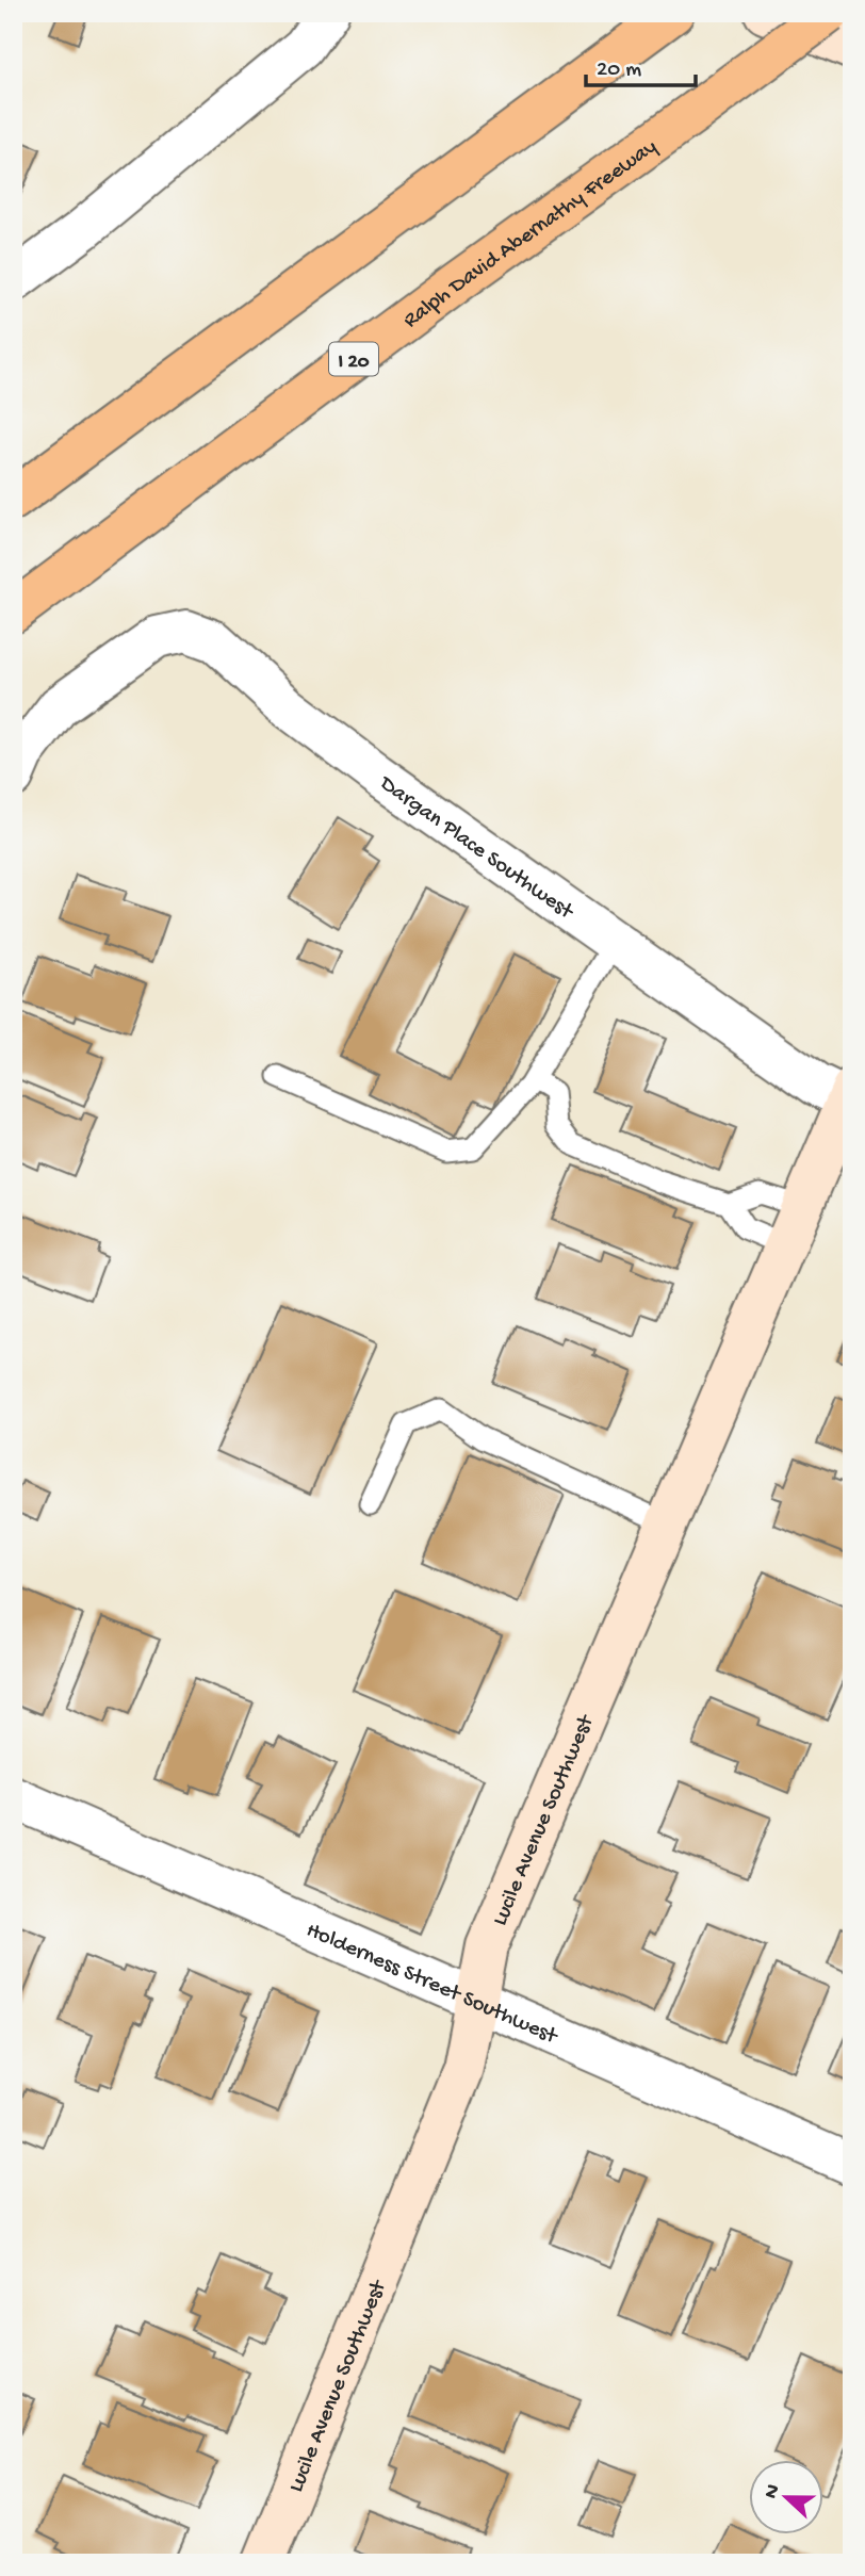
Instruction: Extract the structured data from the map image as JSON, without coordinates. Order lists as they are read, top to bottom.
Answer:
{
  "streets": {
    "highway": ["Ralph David Abernathy Freeway", "I 20"],
    "street": ["Dargan Place Southwest", "Lucile Avenue Southwest", "Holderness Street Southwest"]
  },
  "crossings": [
    ["Dargan Place Southwest", "Lucile Avenue Southwest"],
    ["Lucile Avenue Southwest", "Holderness Street Southwest"]
  ],
  "scale_bar": "20 m",
  "north": "left"
}
